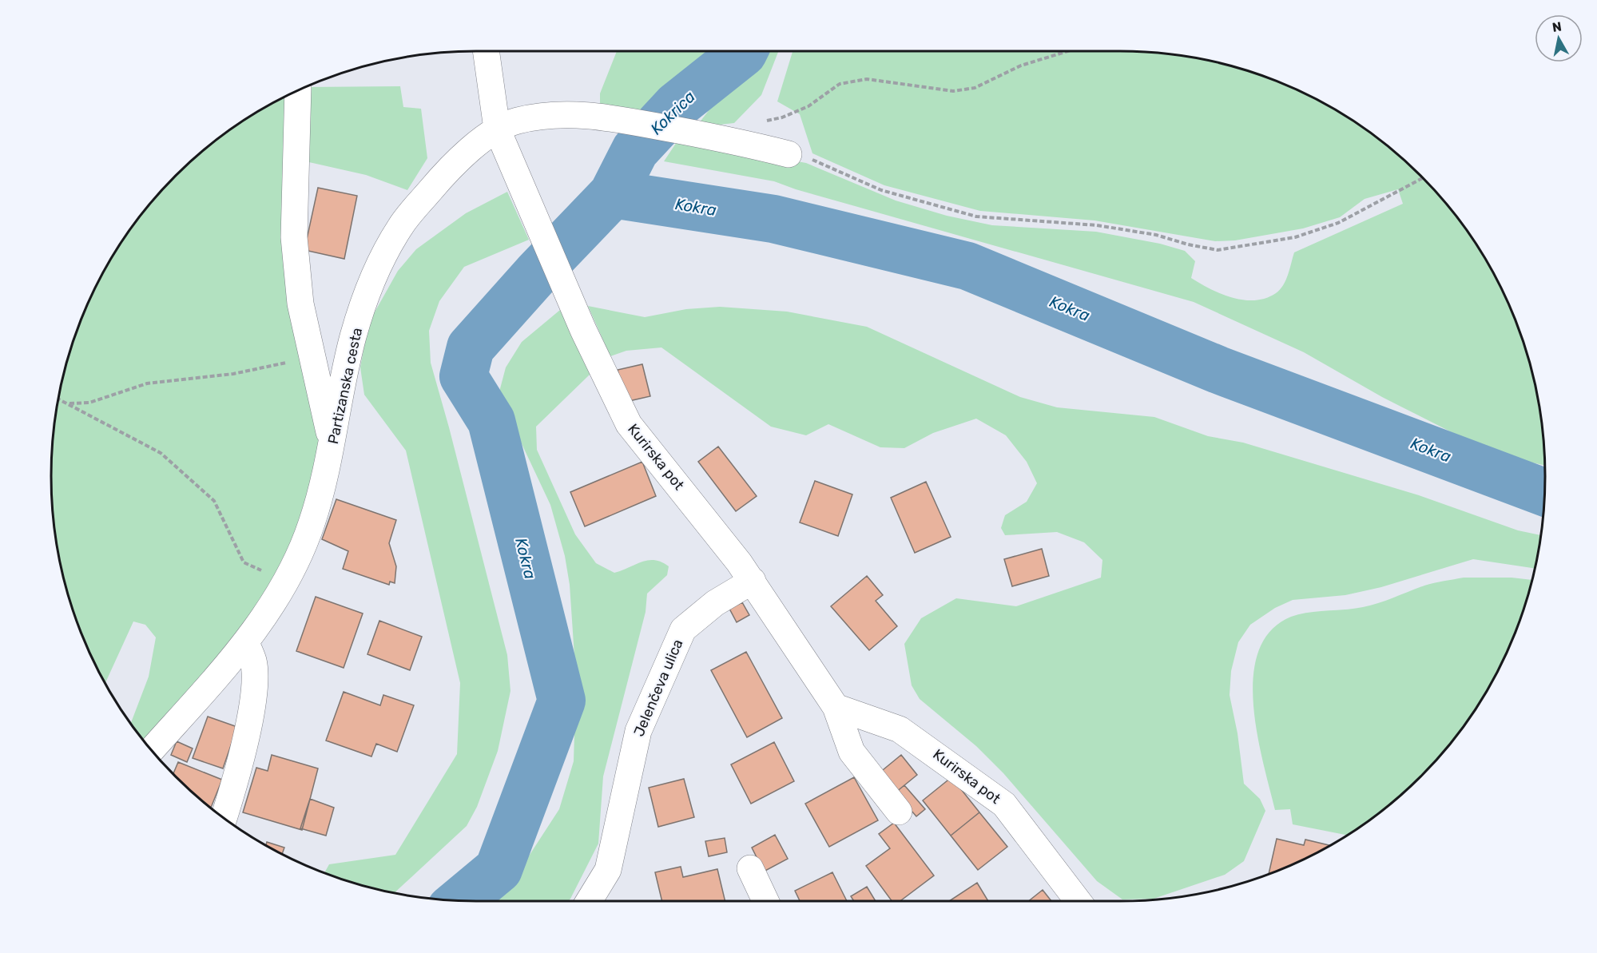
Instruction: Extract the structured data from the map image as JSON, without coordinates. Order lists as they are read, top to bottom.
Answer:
{
  "streets": {
    "street": ["Partizanska cesta", "Kurirska pot", "Jelenčeva ulica"]
  },
  "crossings": [
    ["Partizanska cesta", "Kurirska pot"],
    ["Kurirska pot", "Jelenčeva ulica"]
  ],
  "water": ["Kokrica", "Kokra"],
  "north": "top"
}
